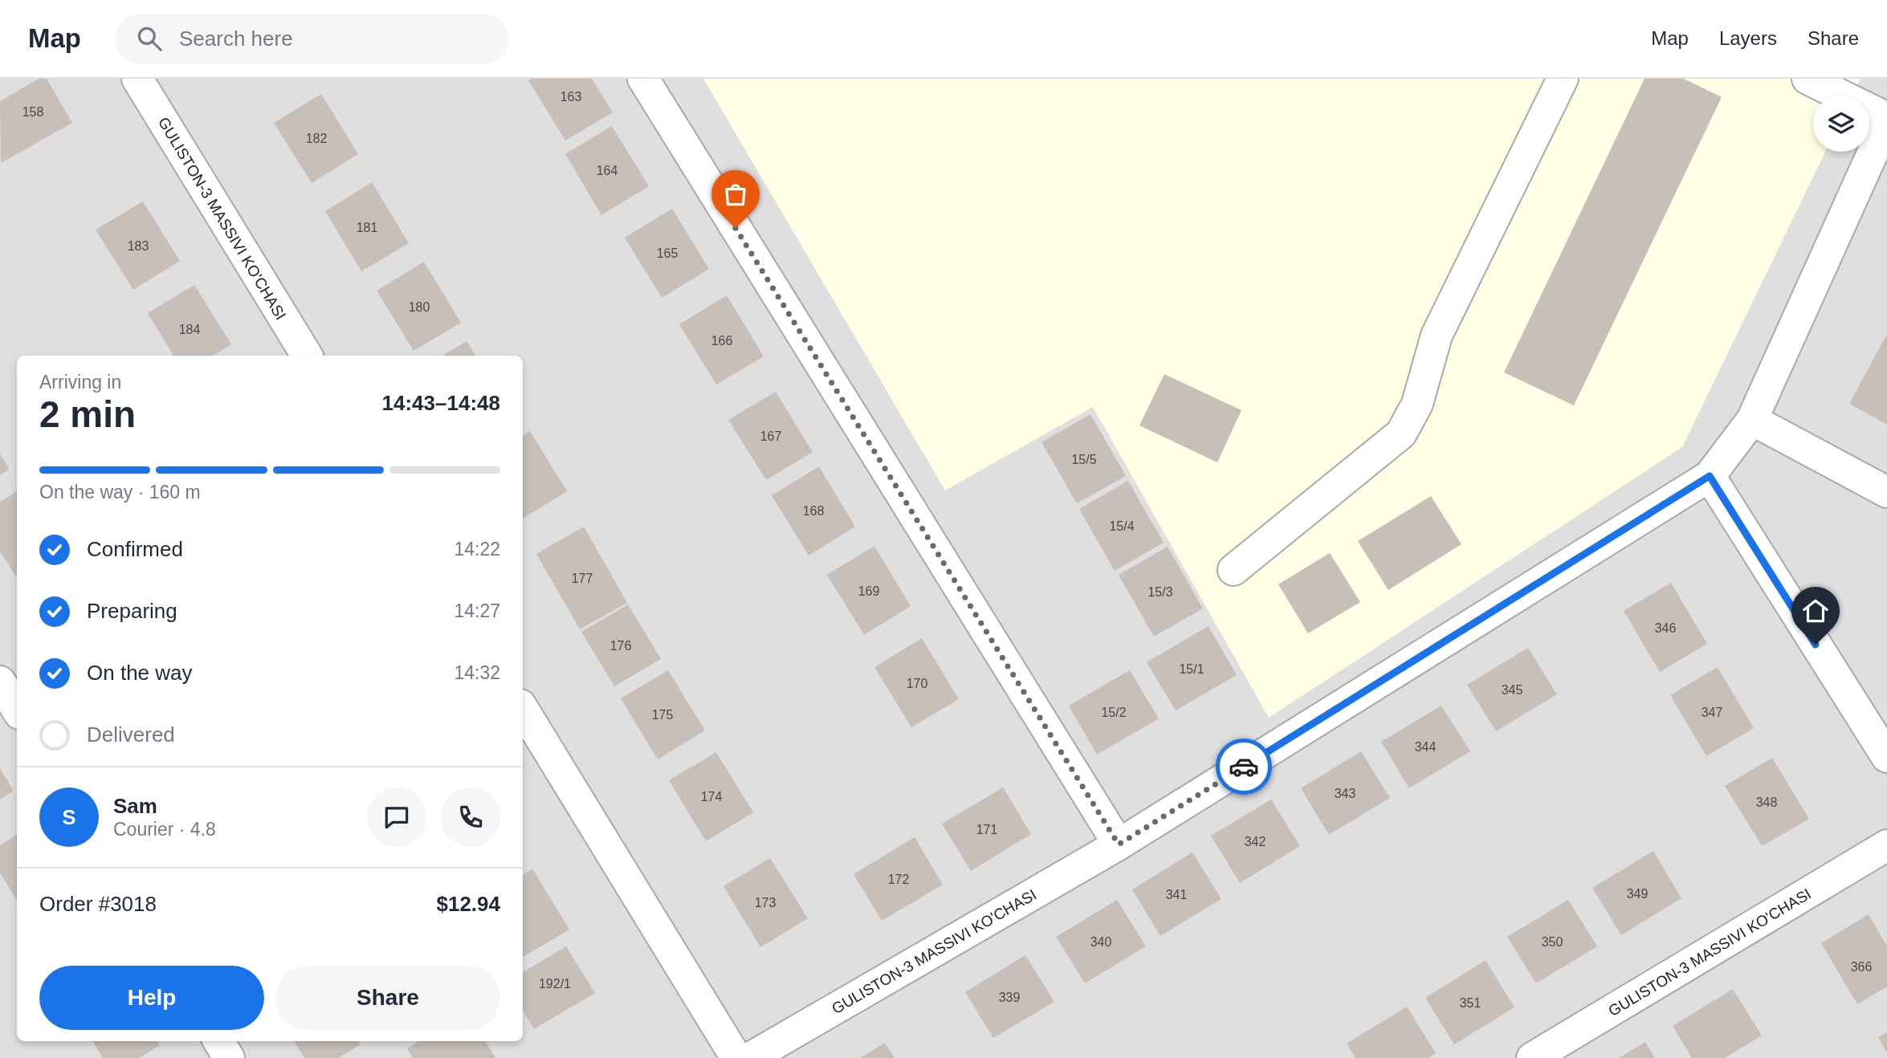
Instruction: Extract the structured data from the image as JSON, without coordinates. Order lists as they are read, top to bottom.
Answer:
{
  "streets": {
    "street": ["GULISTON-3 MASSIVI KO'CHASI"]
  },
  "house_numbers": [
    "163",
    "158",
    "182",
    "164",
    "181",
    "183",
    "165",
    "180",
    "184",
    "166",
    "167",
    "15/5",
    "168",
    "15/4",
    "177",
    "169",
    "15/3",
    "346",
    "176",
    "15/1",
    "170",
    "345",
    "15/2",
    "347",
    "175",
    "344",
    "343",
    "174",
    "348",
    "171",
    "342",
    "172",
    "349",
    "341",
    "173",
    "340",
    "350",
    "366",
    "192/1",
    "339",
    "351"
  ],
  "page": {
    "header": "Map",
    "search": "Search here",
    "nav": ["Map", "Layers", "Share"],
    "heading": ["2 min", "Arriving in", "14:43–14:48"],
    "panel": [
      "Sam",
      "Courier · 4.8",
      "Order #3018",
      "$12.94"
    ],
    "bar": "On the way · 160 m",
    "list": [
      ["Confirmed", "14:22"],
      ["Preparing", "14:27"],
      ["On the way", "14:32"],
      "Delivered"
    ],
    "round": "S",
    "buttons": ["Help", "Share"]
  }
}
